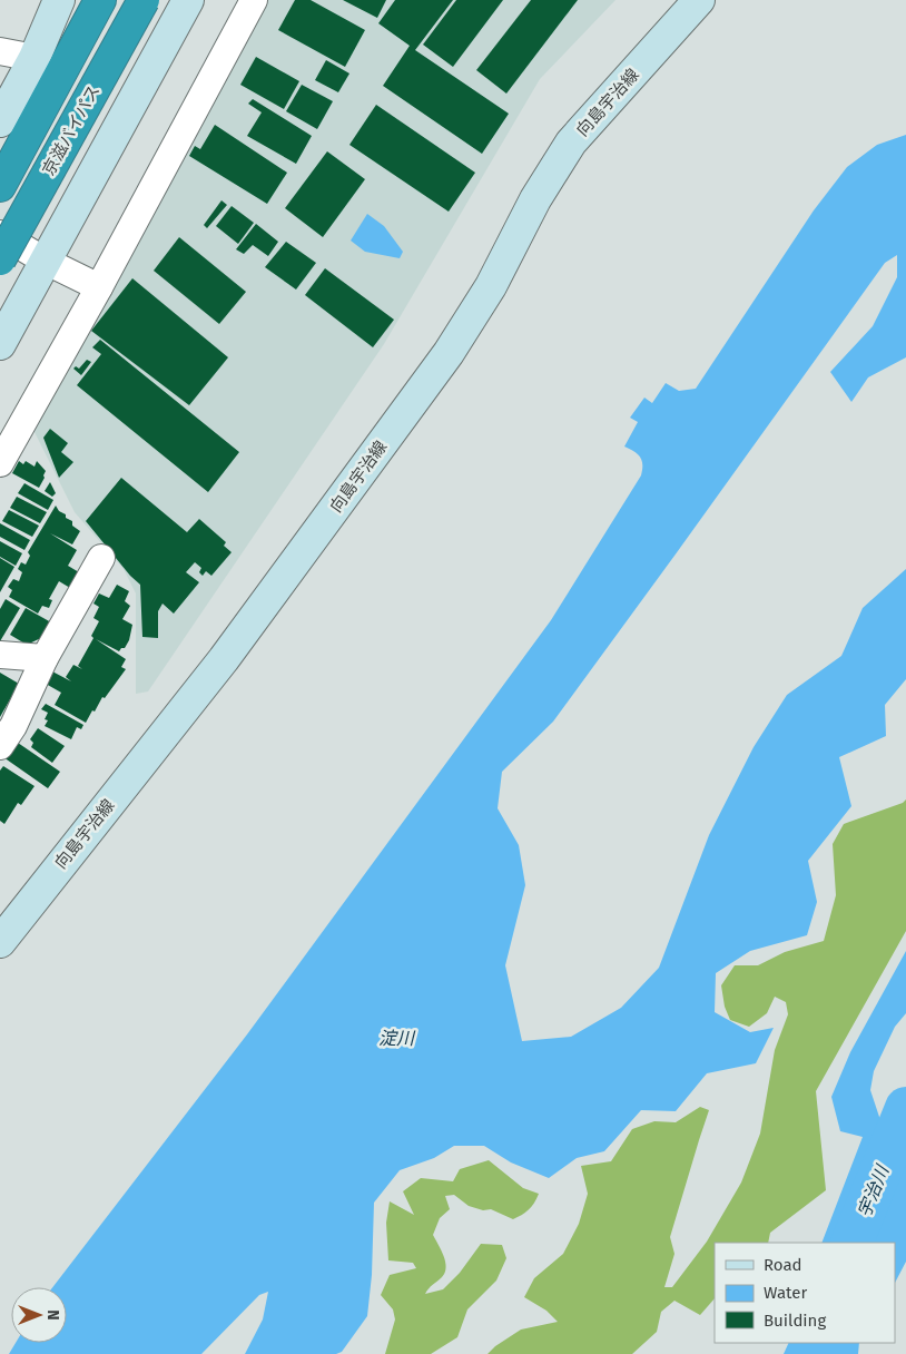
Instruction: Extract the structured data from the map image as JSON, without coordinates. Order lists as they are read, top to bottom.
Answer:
{
  "streets": {
    "highway": ["京滋バイパス"],
    "main road": ["向島宇治線"]
  },
  "water": ["淀川", "宇治川"],
  "legend": ["Road", "Water", "Building"],
  "north": "right"
}
